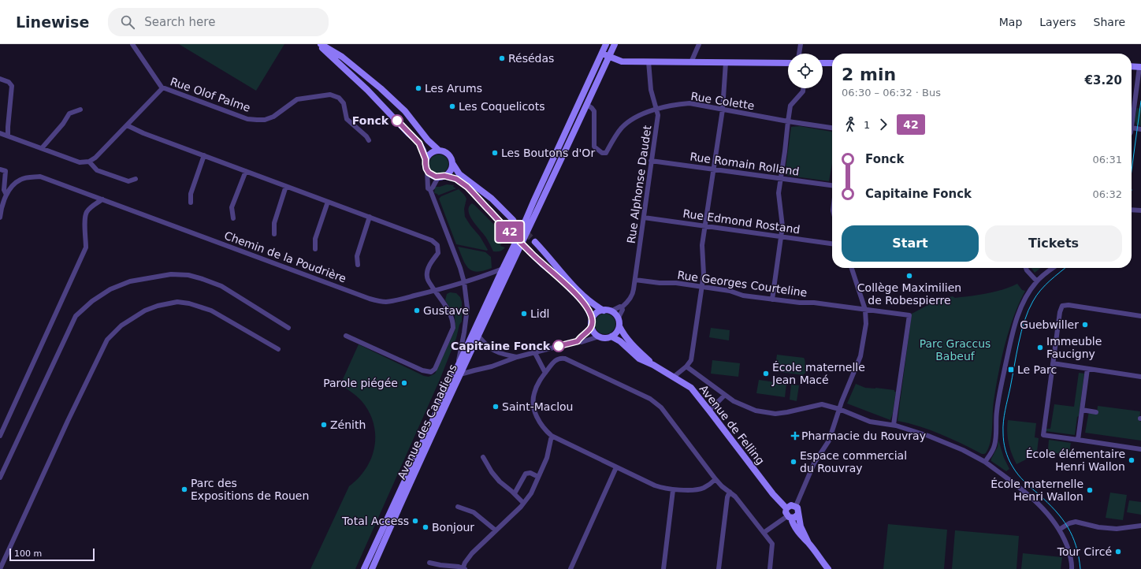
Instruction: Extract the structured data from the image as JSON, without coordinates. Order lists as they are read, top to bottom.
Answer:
{
  "streets": {
    "street": [
      "Rue Olof Palme",
      "Rue Colette",
      "Rue Romain Rolland",
      "Rue Alphonse Daudet",
      "Rue Edmond Rostand",
      "Chemin de la Poudrière",
      "Rue Georges Courteline",
      "Avenue des Canadiens",
      "Avenue de Felling"
    ]
  },
  "crossings": [
    ["Rue Colette", "Rue Alphonse Daudet"],
    ["Rue Colette", "Avenue des Canadiens"],
    ["Rue Romain Rolland", "Rue Alphonse Daudet"],
    ["Rue Alphonse Daudet", "Rue Edmond Rostand"],
    ["Rue Alphonse Daudet", "Rue Georges Courteline"],
    ["Rue Alphonse Daudet", "Avenue de Felling"],
    ["Chemin de la Poudrière", "Avenue des Canadiens"]
  ],
  "parks": ["Parc Graccus Babeuf"],
  "places": {
    "other": [
      "Résédas",
      "Les Arums",
      "Les Coquelicots",
      "Fonck",
      "Les Boutons d'Or",
      "Collège Maximilien de Robespierre",
      "Gustave",
      "Lidl",
      "Guebwiller",
      "Capitaine Fonck",
      "Immeuble Faucigny",
      "École maternelle Jean Macé",
      "Parole piégée",
      "Saint-Maclou",
      "Zénith",
      "École élémentaire Henri Wallon",
      "Espace commercial du Rouvray",
      "Parc des Expositions de Rouen",
      "École maternelle Henri Wallon",
      "Total Access",
      "Bonjour",
      "Tour Circé"
    ],
    "transit": ["Le Parc"],
    "health": ["Pharmacie du Rouvray"]
  },
  "lines": ["bus line 42"],
  "scale_bar": "100 m",
  "page": {
    "header": "Linewise",
    "search": "Search here",
    "nav": ["Map", "Layers", "Share"],
    "on_map": "42",
    "heading": ["2 min", "06:30 – 06:32 · Bus", "€3.20"],
    "legs": ["1", "42"],
    "list": [
      {
        "name": "Fonck",
        "value": "06:31"
      },
      {
        "name": "Capitaine Fonck",
        "value": "06:32"
      }
    ],
    "buttons": ["Start", "Tickets"],
    "scale": "100 m"
  }
}
